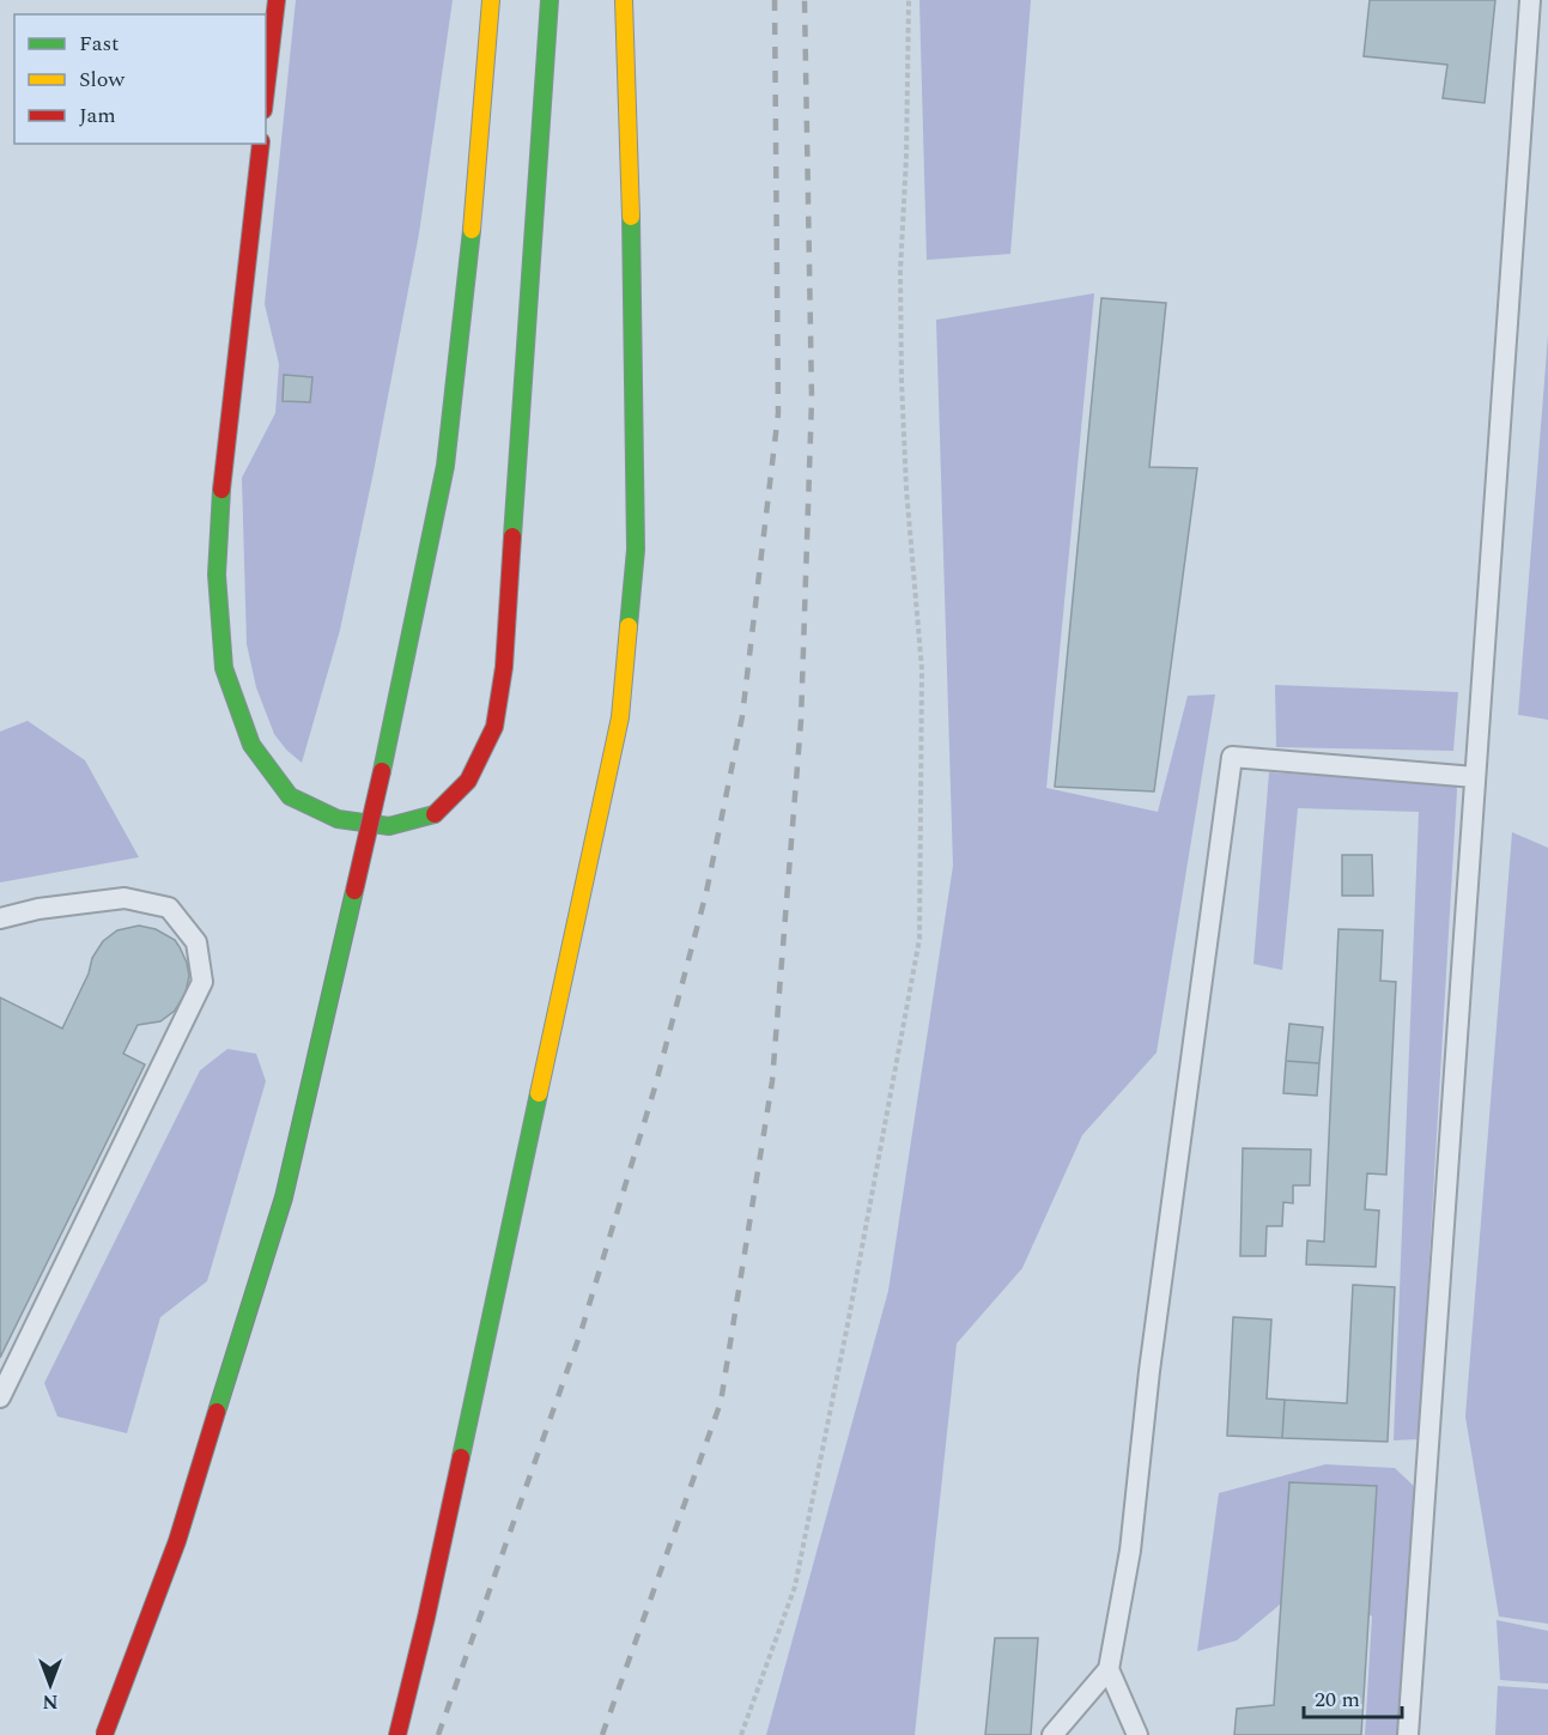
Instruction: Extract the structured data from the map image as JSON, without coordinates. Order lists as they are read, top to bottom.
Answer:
{
  "legend": ["Fast", "Slow", "Jam"],
  "scale_bar": "20 m",
  "north": "bottom"
}
